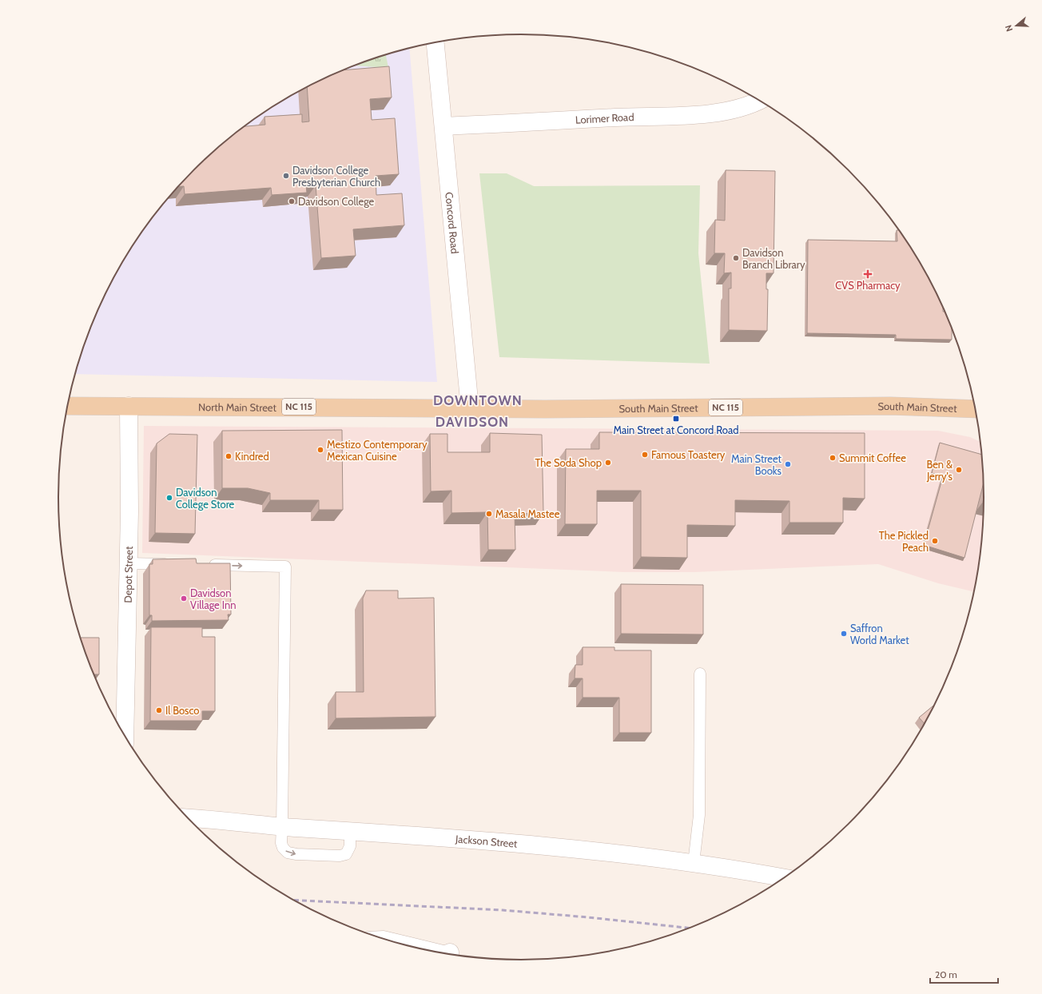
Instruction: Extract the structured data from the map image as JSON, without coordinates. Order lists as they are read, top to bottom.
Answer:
{
  "streets": {
    "main road": ["North Main Street", "NC 115", "South Main Street"],
    "street": [
      "Lorimer Road",
      "Concord Road",
      "Depot Street",
      "Jackson Street"
    ]
  },
  "crossings": [
    ["Lorimer Road", "Concord Road"],
    ["Concord Road", "North Main Street"],
    ["Concord Road", "South Main Street"],
    ["North Main Street", "South Main Street"],
    ["North Main Street", "Depot Street"]
  ],
  "districts": ["DOWNTOWN", "DAVIDSON"],
  "places": {
    "other": [
      "Davidson College Presbyterian Church",
      "Davidson College",
      "Davidson Branch Library",
      "Mestizo Contemporary Mexican Cuisine",
      "Famous Toastery",
      "Kindred",
      "Summit Coffee",
      "The Soda Shop",
      "Main Street Books",
      "Ben & Jerry's",
      "Davidson College Store",
      "Masala Mastee",
      "The Pickled Peach",
      "Davidson Village Inn",
      "Saffron World Market",
      "Il Bosco"
    ],
    "health": ["CVS Pharmacy"],
    "transit": ["Main Street at Concord Road"]
  },
  "scale_bar": "20 m",
  "north": "left"
}
